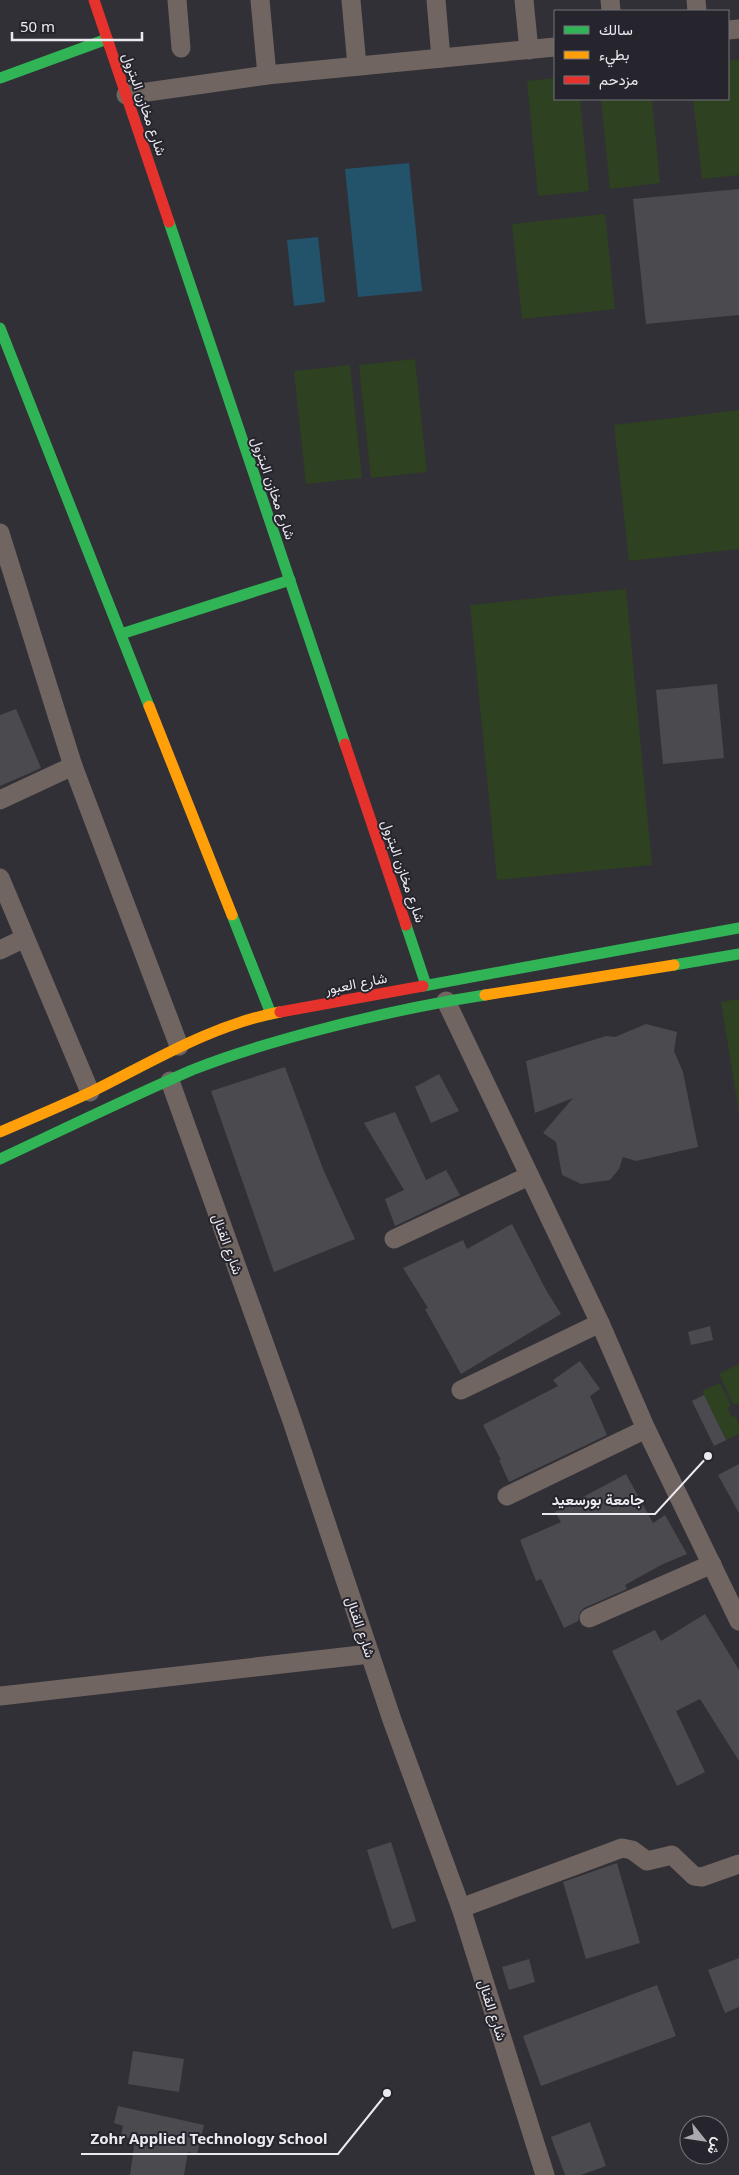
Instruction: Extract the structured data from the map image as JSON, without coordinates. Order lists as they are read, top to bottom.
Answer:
{
  "streets": {
    "street": ["شارع مخازن البترول", "شارع العبور", "شارع القنال"]
  },
  "crossings": [
    ["شارع مخازن البترول", "شارع العبور"],
    ["شارع العبور", "شارع القنال"]
  ],
  "places": ["جامعة بورسعيد", "Zohr Applied Technology School"],
  "legend": ["سالك", "بطيء", "مزدحم"],
  "scale_bar": "50 m",
  "north": "bottom right"
}
